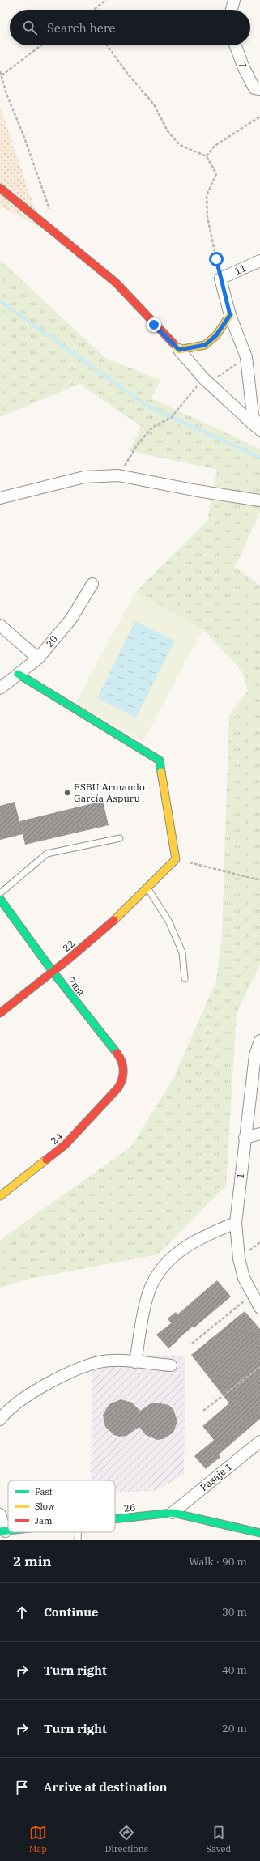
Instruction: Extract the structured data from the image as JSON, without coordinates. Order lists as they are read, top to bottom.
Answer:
{
  "streets": {
    "street": [
      "7",
      "11",
      "20",
      "22",
      "7ma",
      "24",
      "1",
      "Pasaje 1",
      "26"
    ]
  },
  "crossings": [
    ["22", "7ma"],
    ["7ma", "24"],
    ["Pasaje 1", "26"]
  ],
  "places": ["ESBU Armando García Aspuru"],
  "legend": ["Fast", "Slow", "Jam"],
  "page": {
    "search": "Search here",
    "heading": ["2 min", "Walk · 90 m"],
    "list": [
      ["Continue", "30 m"],
      ["Turn right", "40 m"],
      ["Turn right", "20 m"],
      "Arrive at destination"
    ],
    "nav": ["Map", "Directions", "Saved"]
  }
}
